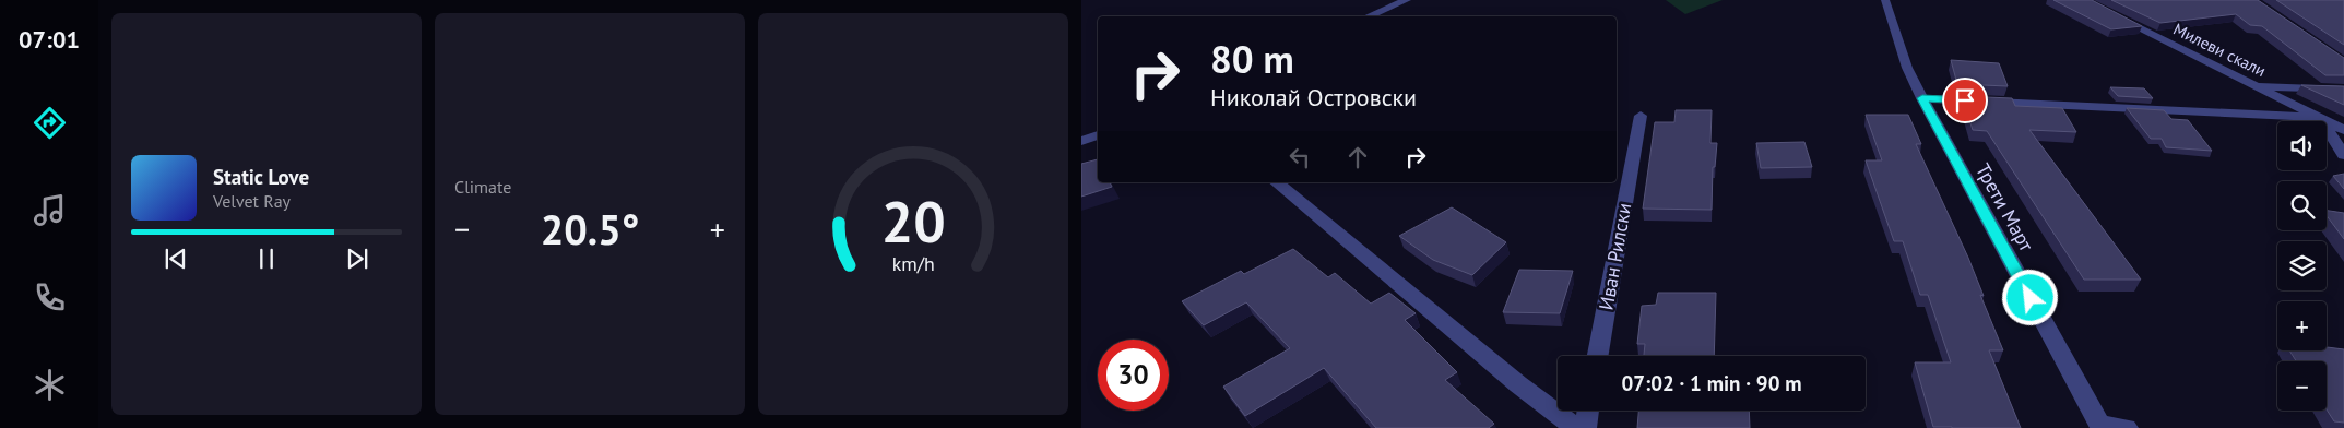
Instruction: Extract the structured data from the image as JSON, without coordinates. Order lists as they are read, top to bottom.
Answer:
{
  "streets": {
    "street": ["Милеви скали", "Трети Март", "Иван Рилски"]
  },
  "page": {
    "tabs": "07:01",
    "tile": "Climate",
    "turn": ["80 m", "Николай Островски"],
    "map_buttons": ["+", "−"],
    "song": ["Static Love", "Velvet Ray"],
    "heat": ["−", "20.5°", "+"],
    "limit": "30",
    "trip": "07:02 · 1 min · 90 m",
    "gauge": ["20", "km/h"]
  }
}
